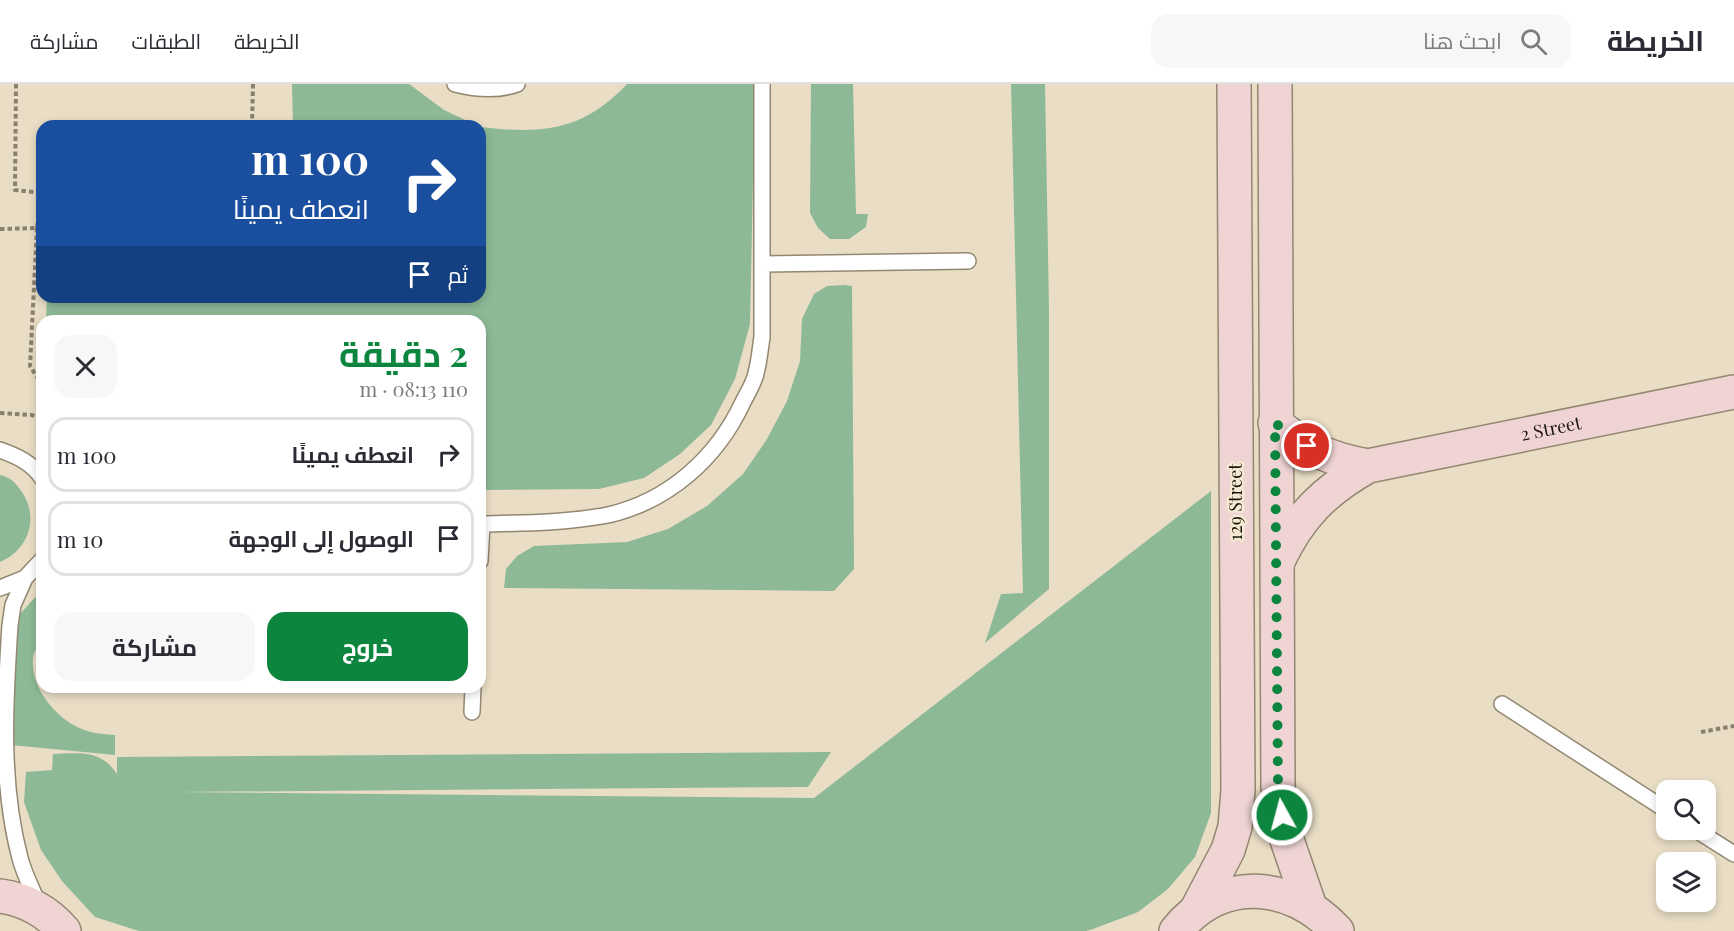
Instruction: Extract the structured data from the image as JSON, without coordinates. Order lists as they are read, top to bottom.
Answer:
{
  "streets": {
    "street": ["2 Street", "129 Street"]
  },
  "page": {
    "header": "الخريطة",
    "search": "ابحث هنا",
    "nav": ["الخريطة", "الطبقات", "مشاركة"],
    "turn": ["100 m", "انعطف يمينًا"],
    "then": "ثم",
    "heading": ["2 دقيقة", "110 m · 08:13"],
    "list": [
      {
        "name": "انعطف يمينًا",
        "value": "100 m"
      },
      {
        "name": "الوصول إلى الوجهة",
        "value": "10 m"
      }
    ],
    "buttons": ["خروج", "مشاركة"]
  }
}
